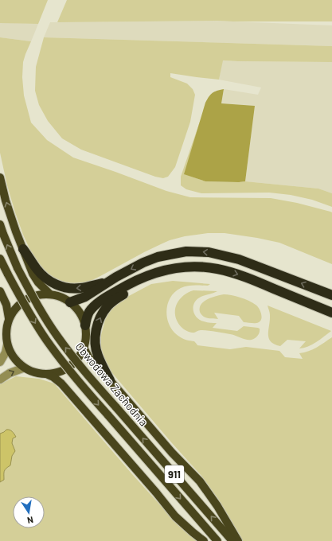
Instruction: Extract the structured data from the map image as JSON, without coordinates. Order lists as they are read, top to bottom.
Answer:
{
  "streets": {
    "main road": ["Obwodowa Zachodnia", "911"]
  },
  "north": "bottom"
}
